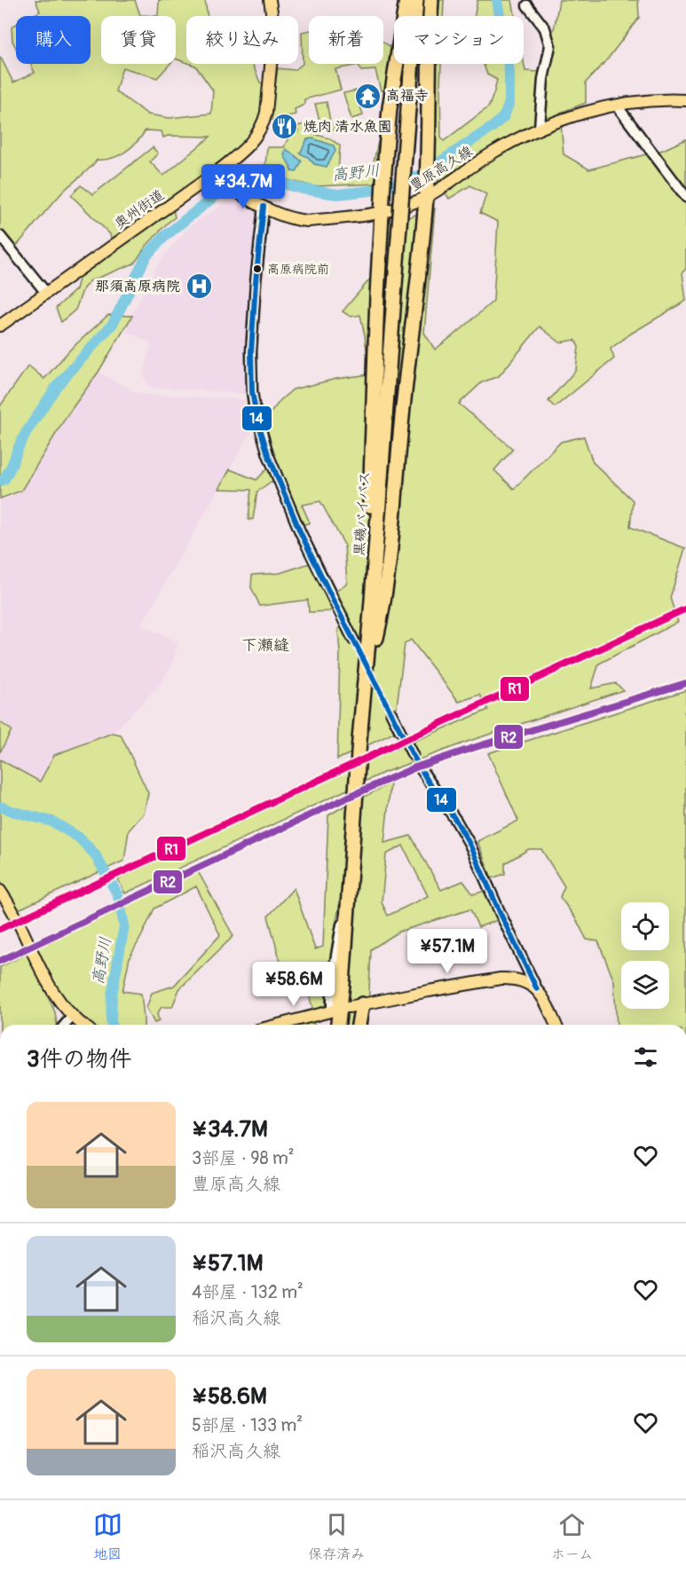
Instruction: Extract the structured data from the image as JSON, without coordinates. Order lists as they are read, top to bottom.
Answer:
{
  "streets": {
    "highway": ["黒磯バイパス"],
    "main road": ["豊原高久線", "奥州街道"]
  },
  "crossings": [
    ["豊原高久線", "奥州街道"]
  ],
  "districts": ["下瀬縫"],
  "water": ["高野川"],
  "places": {
    "temple": ["高福寺"],
    "restaurant": ["焼肉 清水魚園"],
    "other": ["高原病院前"],
    "hospital": ["那須高原病院"]
  },
  "lines": ["transit line 14", "transit line R1", "transit line R2"],
  "page": {
    "chip": [
      "購入",
      "賃貸",
      "絞り込み",
      "新着",
      "マンション"
    ],
    "price": ["¥34.7M", "¥57.1M", "¥58.6M"],
    "heading": "3件の物件",
    "list": [
      {
        "name": "¥34.7M",
        "note": "3部屋 · 98 m² · 豊原高久線"
      },
      {
        "name": "¥57.1M",
        "note": "4部屋 · 132 m² · 稲沢高久線"
      },
      {
        "name": "¥58.6M",
        "note": "5部屋 · 133 m² · 稲沢高久線"
      }
    ],
    "tabs": ["地図", "保存済み", "ホーム"]
  }
}
